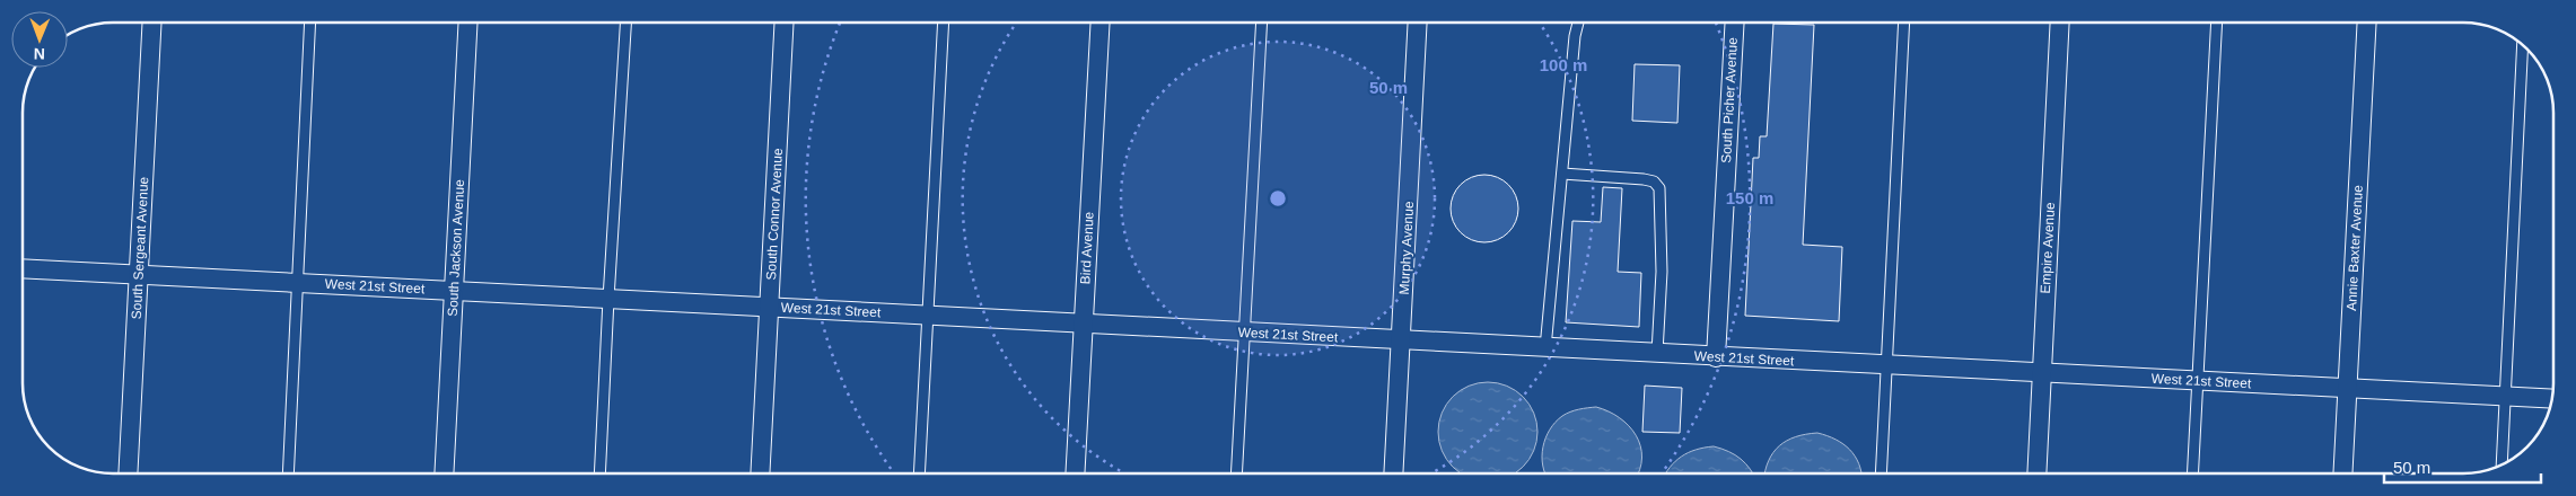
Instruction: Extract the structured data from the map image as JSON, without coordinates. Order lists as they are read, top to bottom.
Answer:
{
  "streets": {
    "street": [
      "South Picher Avenue",
      "South Connor Avenue",
      "South Sergeant Avenue",
      "South Jackson Avenue",
      "Bird Avenue",
      "Murphy Avenue",
      "Empire Avenue",
      "Annie Baxter Avenue",
      "West 21st Street"
    ]
  },
  "crossings": [
    ["South Picher Avenue", "West 21st Street"],
    ["South Connor Avenue", "West 21st Street"],
    ["South Sergeant Avenue", "West 21st Street"],
    ["South Jackson Avenue", "West 21st Street"],
    ["Bird Avenue", "West 21st Street"],
    ["Murphy Avenue", "West 21st Street"],
    ["Empire Avenue", "West 21st Street"],
    ["Annie Baxter Avenue", "West 21st Street"]
  ],
  "scale_bar": "50 m",
  "north": "bottom",
  "rings": ["100 m", "50 m", "150 m"]
}
